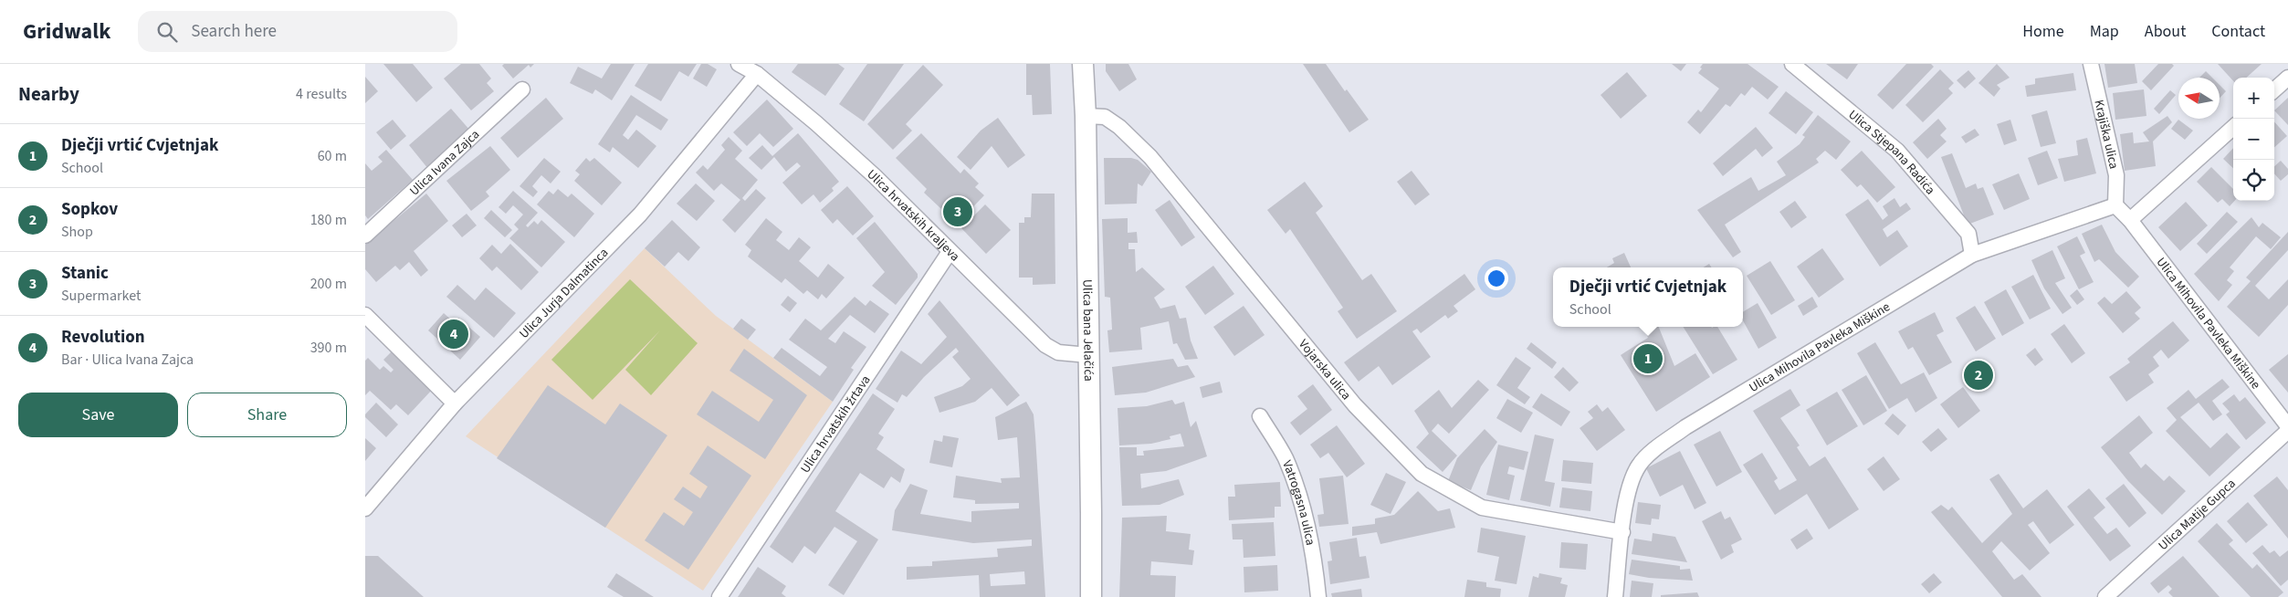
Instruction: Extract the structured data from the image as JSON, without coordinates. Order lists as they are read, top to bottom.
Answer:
{
  "streets": {
    "main road": ["Ulica bana Jelačića"],
    "street": [
      "Krajiška ulica",
      "Ulica Stjepana Radića",
      "Ulica Ivana Zajca",
      "Ulica hrvatskih kraljeva",
      "Ulica Jurja Dalmatinca",
      "Ulica Mihovila Pavleka Miškine",
      "Vojarska ulica",
      "Ulica hrvatskih žrtava",
      "Vatrogasna ulica",
      "Ulica Matije Gupca"
    ]
  },
  "crossings": [
    ["Krajiška ulica", "Ulica Mihovila Pavleka Miškine"],
    ["Ulica Stjepana Radića", "Ulica Mihovila Pavleka Miškine"],
    ["Ulica hrvatskih kraljeva", "Ulica Jurja Dalmatinca"],
    ["Ulica hrvatskih kraljeva", "Ulica bana Jelačića"],
    ["Ulica hrvatskih kraljeva", "Ulica hrvatskih žrtava"],
    ["Ulica Mihovila Pavleka Miškine", "Vojarska ulica"],
    ["Ulica bana Jelačića", "Vojarska ulica"]
  ],
  "north": "left",
  "page": {
    "header": "Gridwalk",
    "search": "Search here",
    "nav": [
      "Home",
      "Map",
      "About",
      "Contact"
    ],
    "heading": ["Nearby", "4 results"],
    "map_buttons": ["+", "−"],
    "list": [
      {
        "mark": "1",
        "name": "Dječji vrtić Cvjetnjak",
        "note": "School",
        "value": "60 m"
      },
      {
        "mark": "2",
        "name": "Sopkov",
        "note": "Shop",
        "value": "180 m"
      },
      {
        "mark": "3",
        "name": "Stanic",
        "note": "Supermarket",
        "value": "200 m"
      },
      {
        "mark": "4",
        "name": "Revolution",
        "note": "Bar · Ulica Ivana Zajca",
        "value": "390 m"
      }
    ],
    "pins": [
      "3",
      "4",
      "1",
      "2"
    ],
    "popup": ["Dječji vrtić Cvjetnjak", "School"],
    "buttons": ["Save", "Share"]
  }
}
